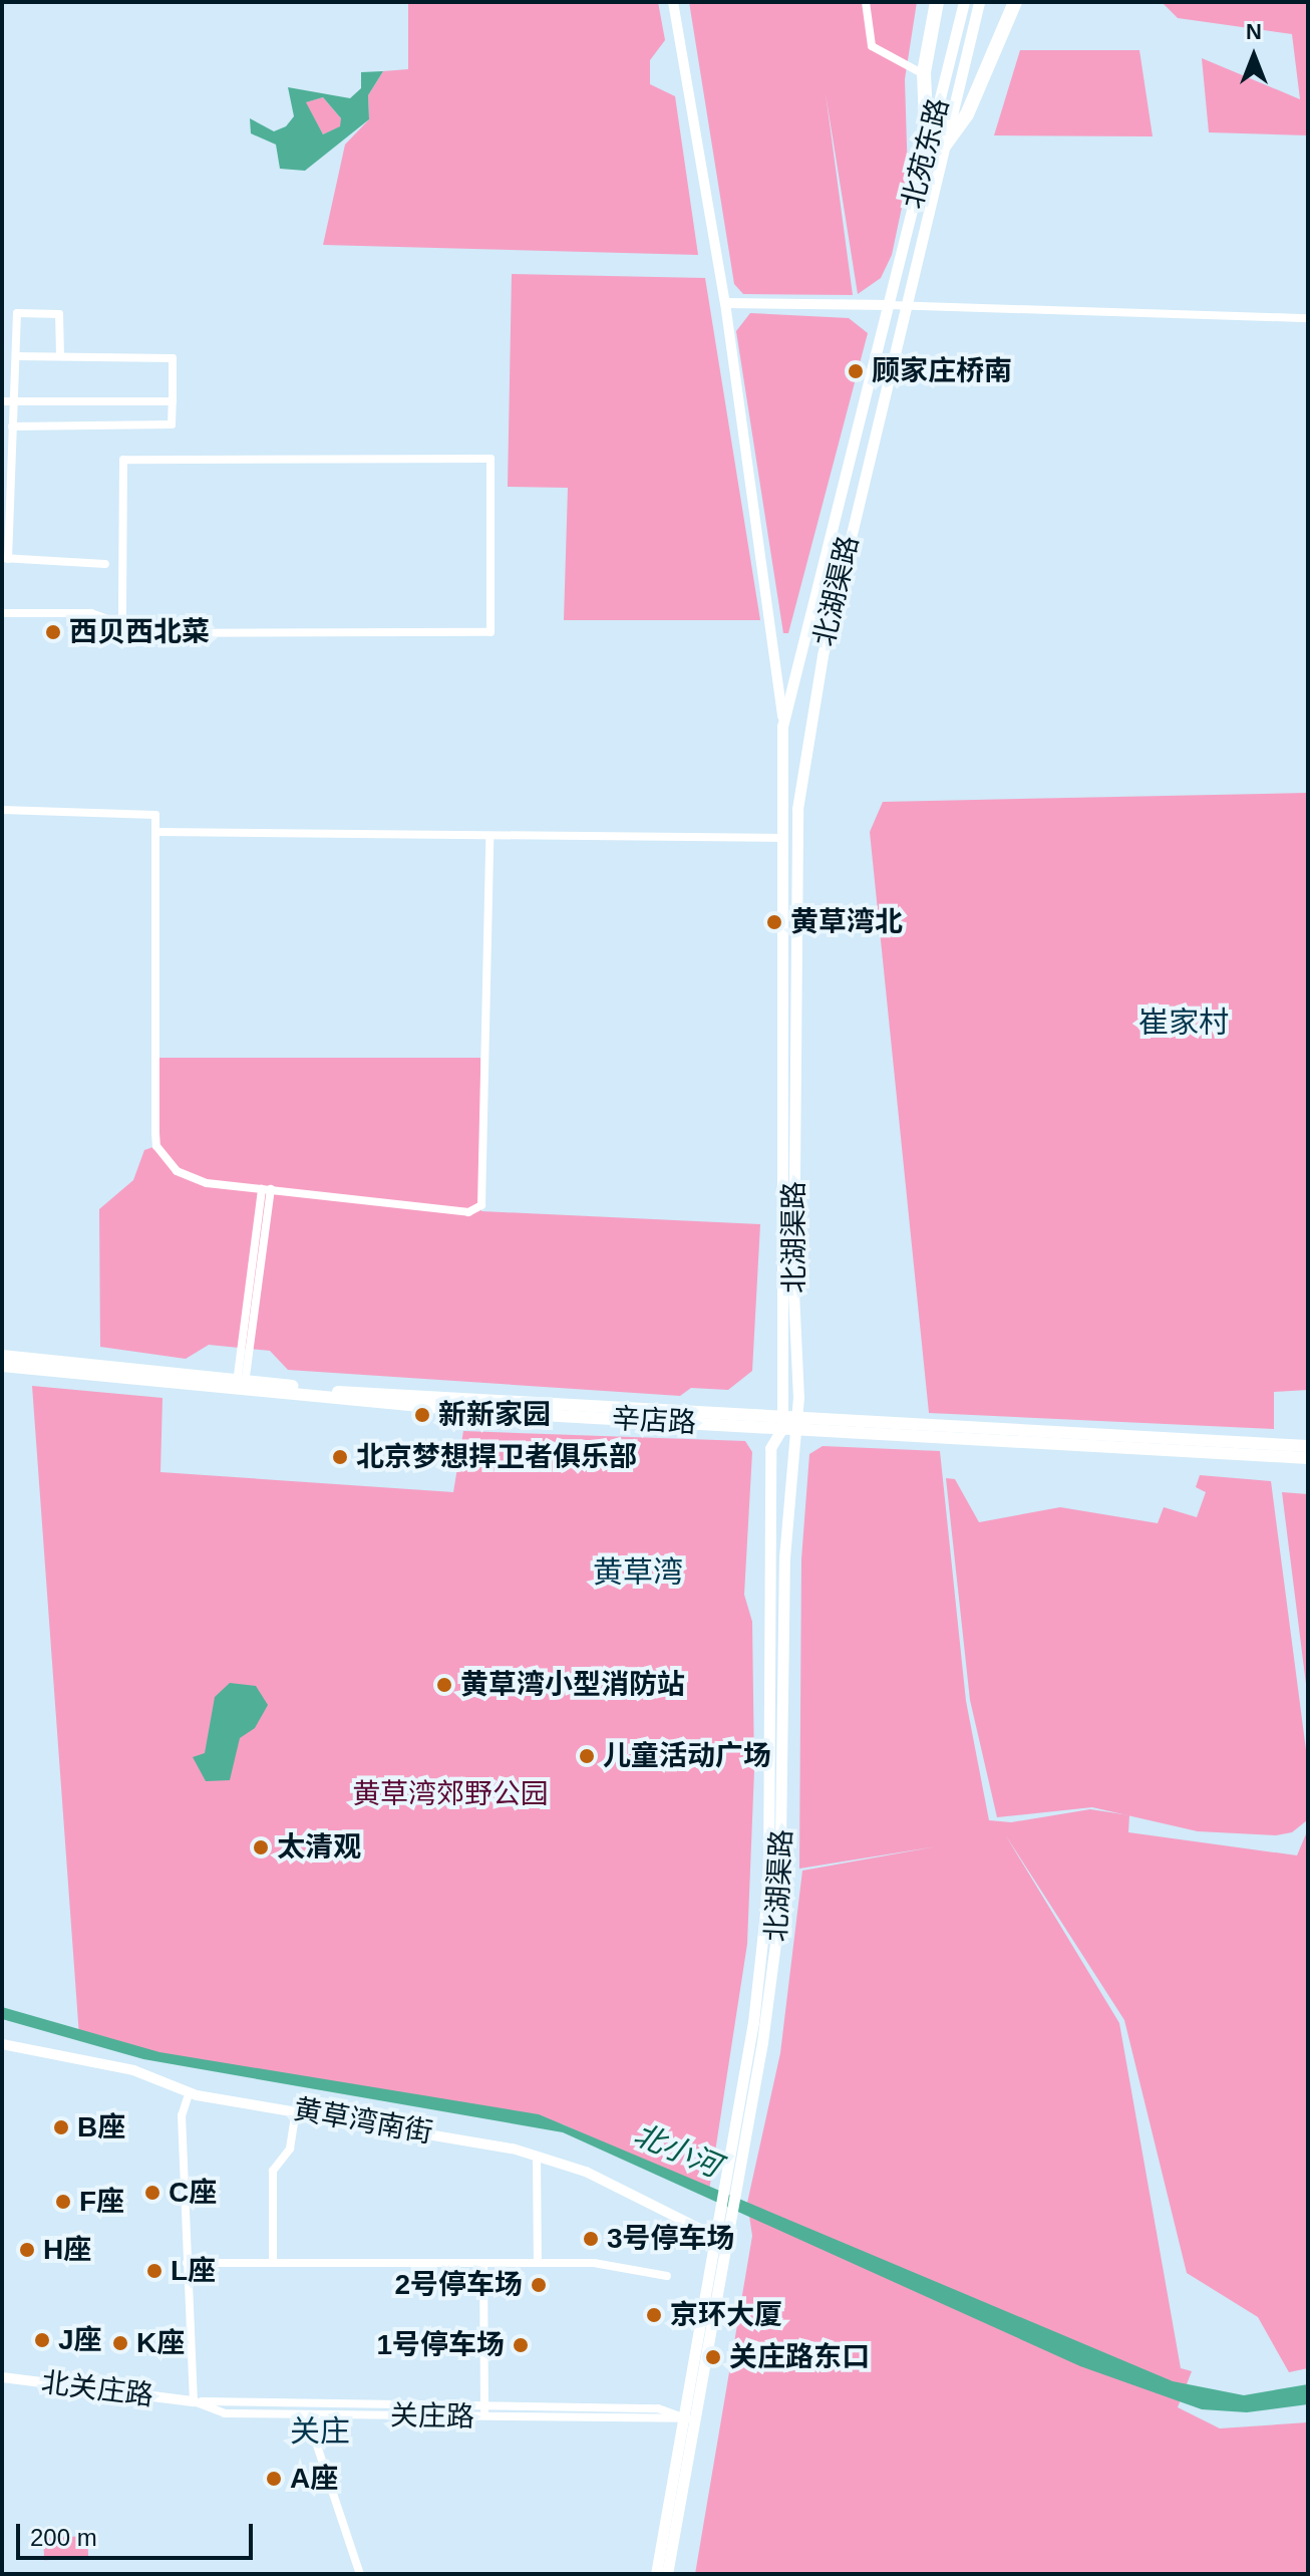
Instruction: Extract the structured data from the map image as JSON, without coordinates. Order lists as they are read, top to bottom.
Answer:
{
  "streets": {
    "main road": ["北苑东路", "北湖渠路", "辛店路"],
    "street": ["黄草湾南街", "北关庄路", "关庄路"]
  },
  "crossings": [
    ["北苑东路", "北湖渠路"],
    ["北湖渠路", "辛店路"],
    ["北关庄路", "关庄路"]
  ],
  "districts": ["崔家村", "黄草湾", "关庄"],
  "water": ["北小河"],
  "parks": ["黄草湾郊野公园"],
  "places": [
    "顾家庄桥南",
    "西贝西北菜",
    "黄草湾北",
    "新新家园",
    "北京梦想捍卫者俱乐部",
    "黄草湾小型消防站",
    "儿童活动广场",
    "太清观",
    "B座",
    "C座",
    "F座",
    "3号停车场",
    "H座",
    "L座",
    "2号停车场",
    "京环大厦",
    "J座",
    "K座",
    "1号停车场",
    "关庄路东口",
    "A座"
  ],
  "scale_bar": "200 m",
  "north": "top"
}
